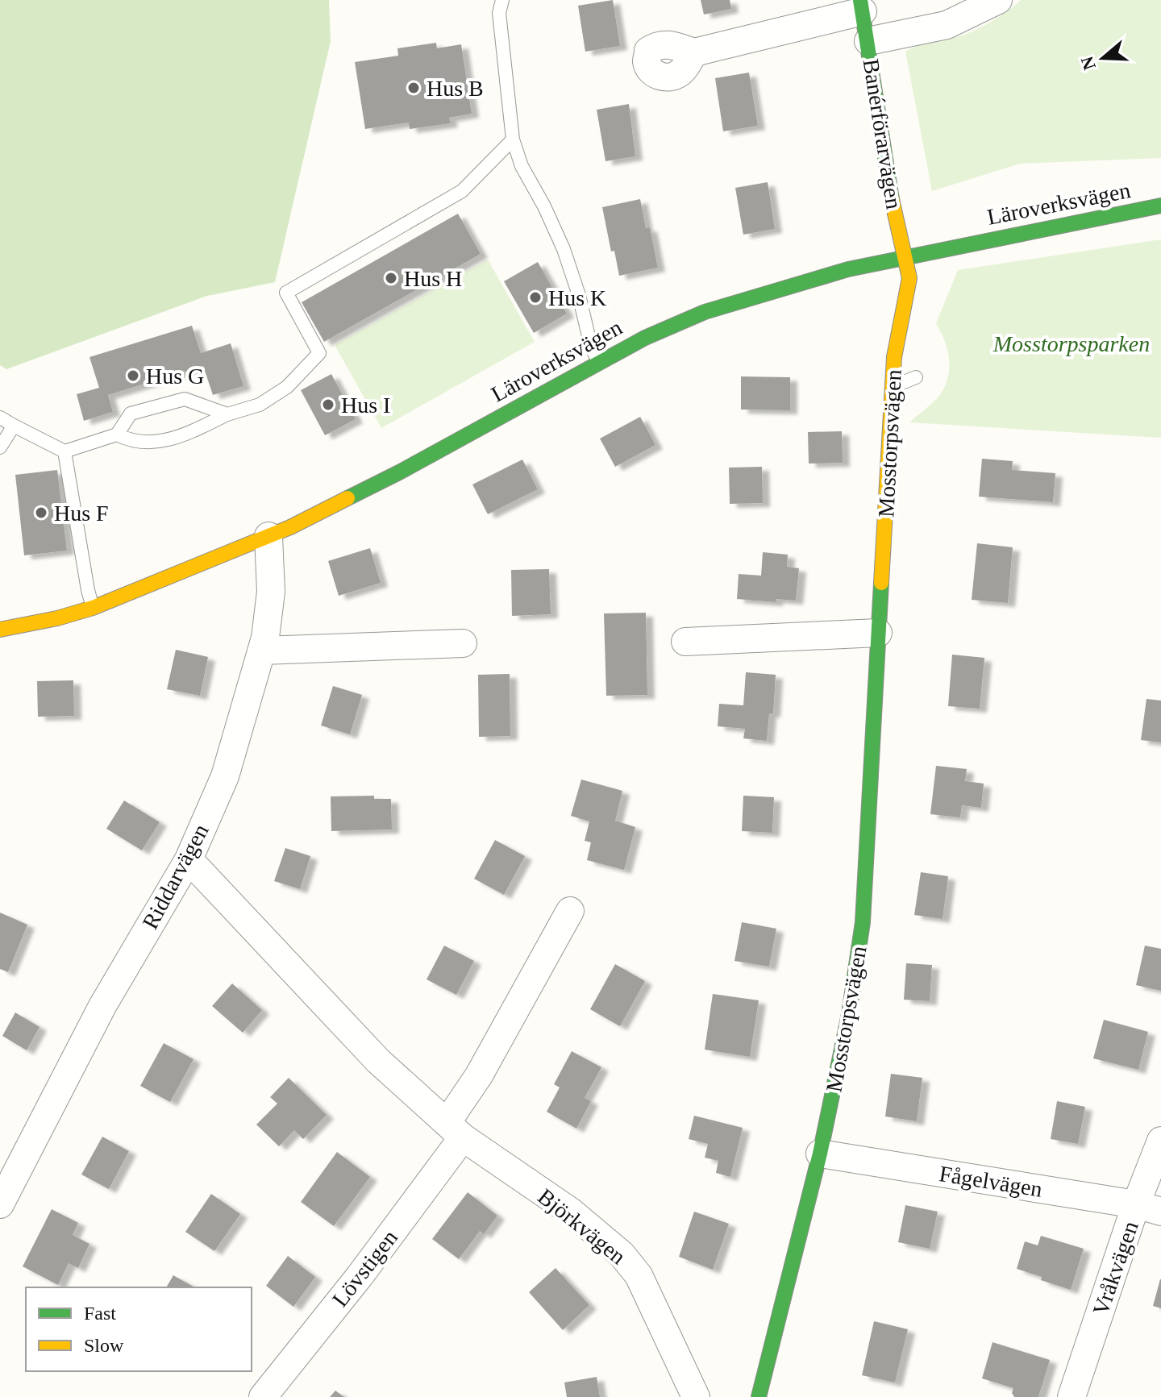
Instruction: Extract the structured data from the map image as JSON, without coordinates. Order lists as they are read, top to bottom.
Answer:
{
  "streets": {
    "street": [
      "Banérförarvägen",
      "Läroverksvägen",
      "Mosstorpsvägen",
      "Riddarvägen",
      "Fågelvägen",
      "Björkvägen",
      "Lövstigen",
      "Vråkvägen"
    ]
  },
  "crossings": [
    ["Banérförarvägen", "Läroverksvägen"],
    ["Banérförarvägen", "Mosstorpsvägen"],
    ["Läroverksvägen", "Mosstorpsvägen"],
    ["Läroverksvägen", "Riddarvägen"],
    ["Mosstorpsvägen", "Fågelvägen"],
    ["Riddarvägen", "Björkvägen"],
    ["Fågelvägen", "Vråkvägen"],
    ["Björkvägen", "Lövstigen"]
  ],
  "parks": ["Mosstorpsparken"],
  "places": [
    "Hus B",
    "Hus H",
    "Hus K",
    "Hus G",
    "Hus I",
    "Hus F"
  ],
  "legend": ["Fast", "Slow"],
  "north": "left"
}
